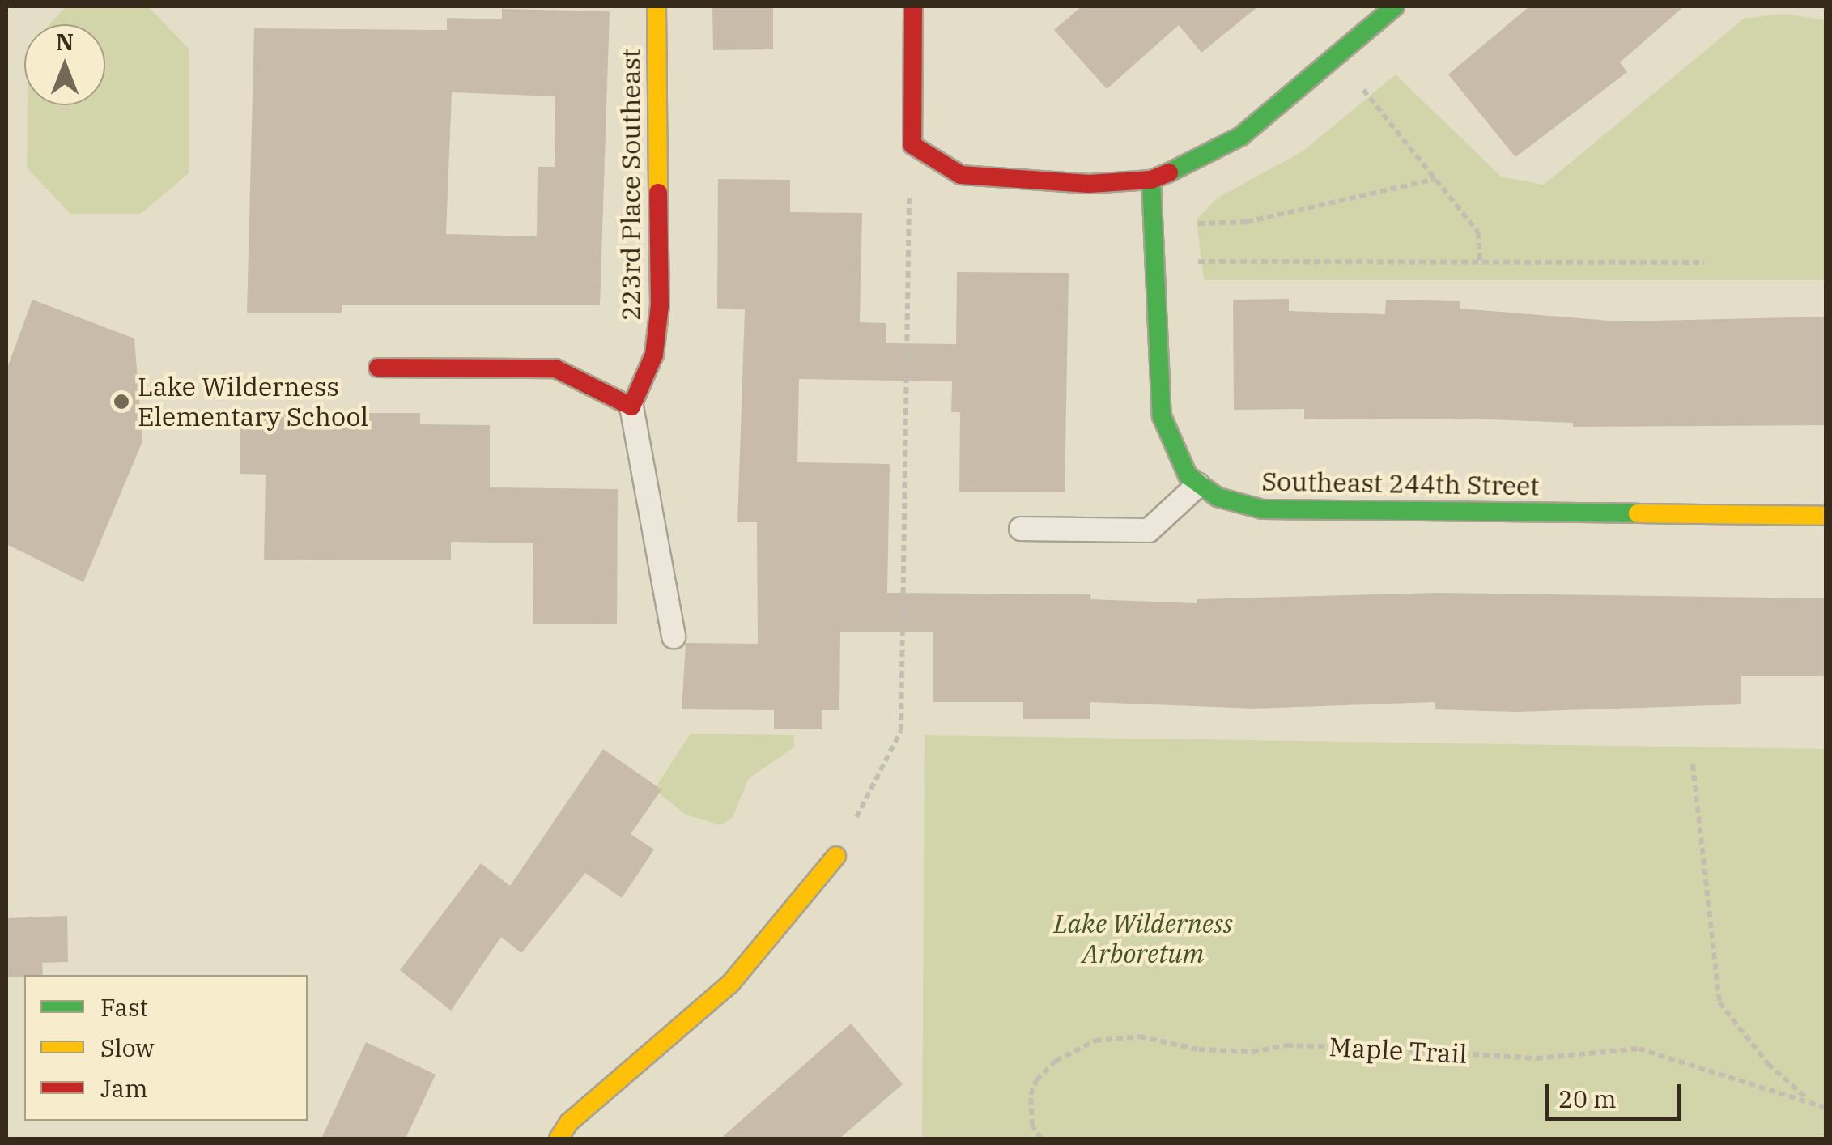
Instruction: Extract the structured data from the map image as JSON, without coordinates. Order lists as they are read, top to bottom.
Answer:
{
  "streets": {
    "street": ["223rd Place Southeast", "Southeast 244th Street"],
    "path": ["Maple Trail"]
  },
  "parks": ["Lake Wilderness Arboretum"],
  "places": ["Lake Wilderness Elementary School"],
  "legend": ["Fast", "Slow", "Jam"],
  "scale_bar": "20 m",
  "north": "top"
}
